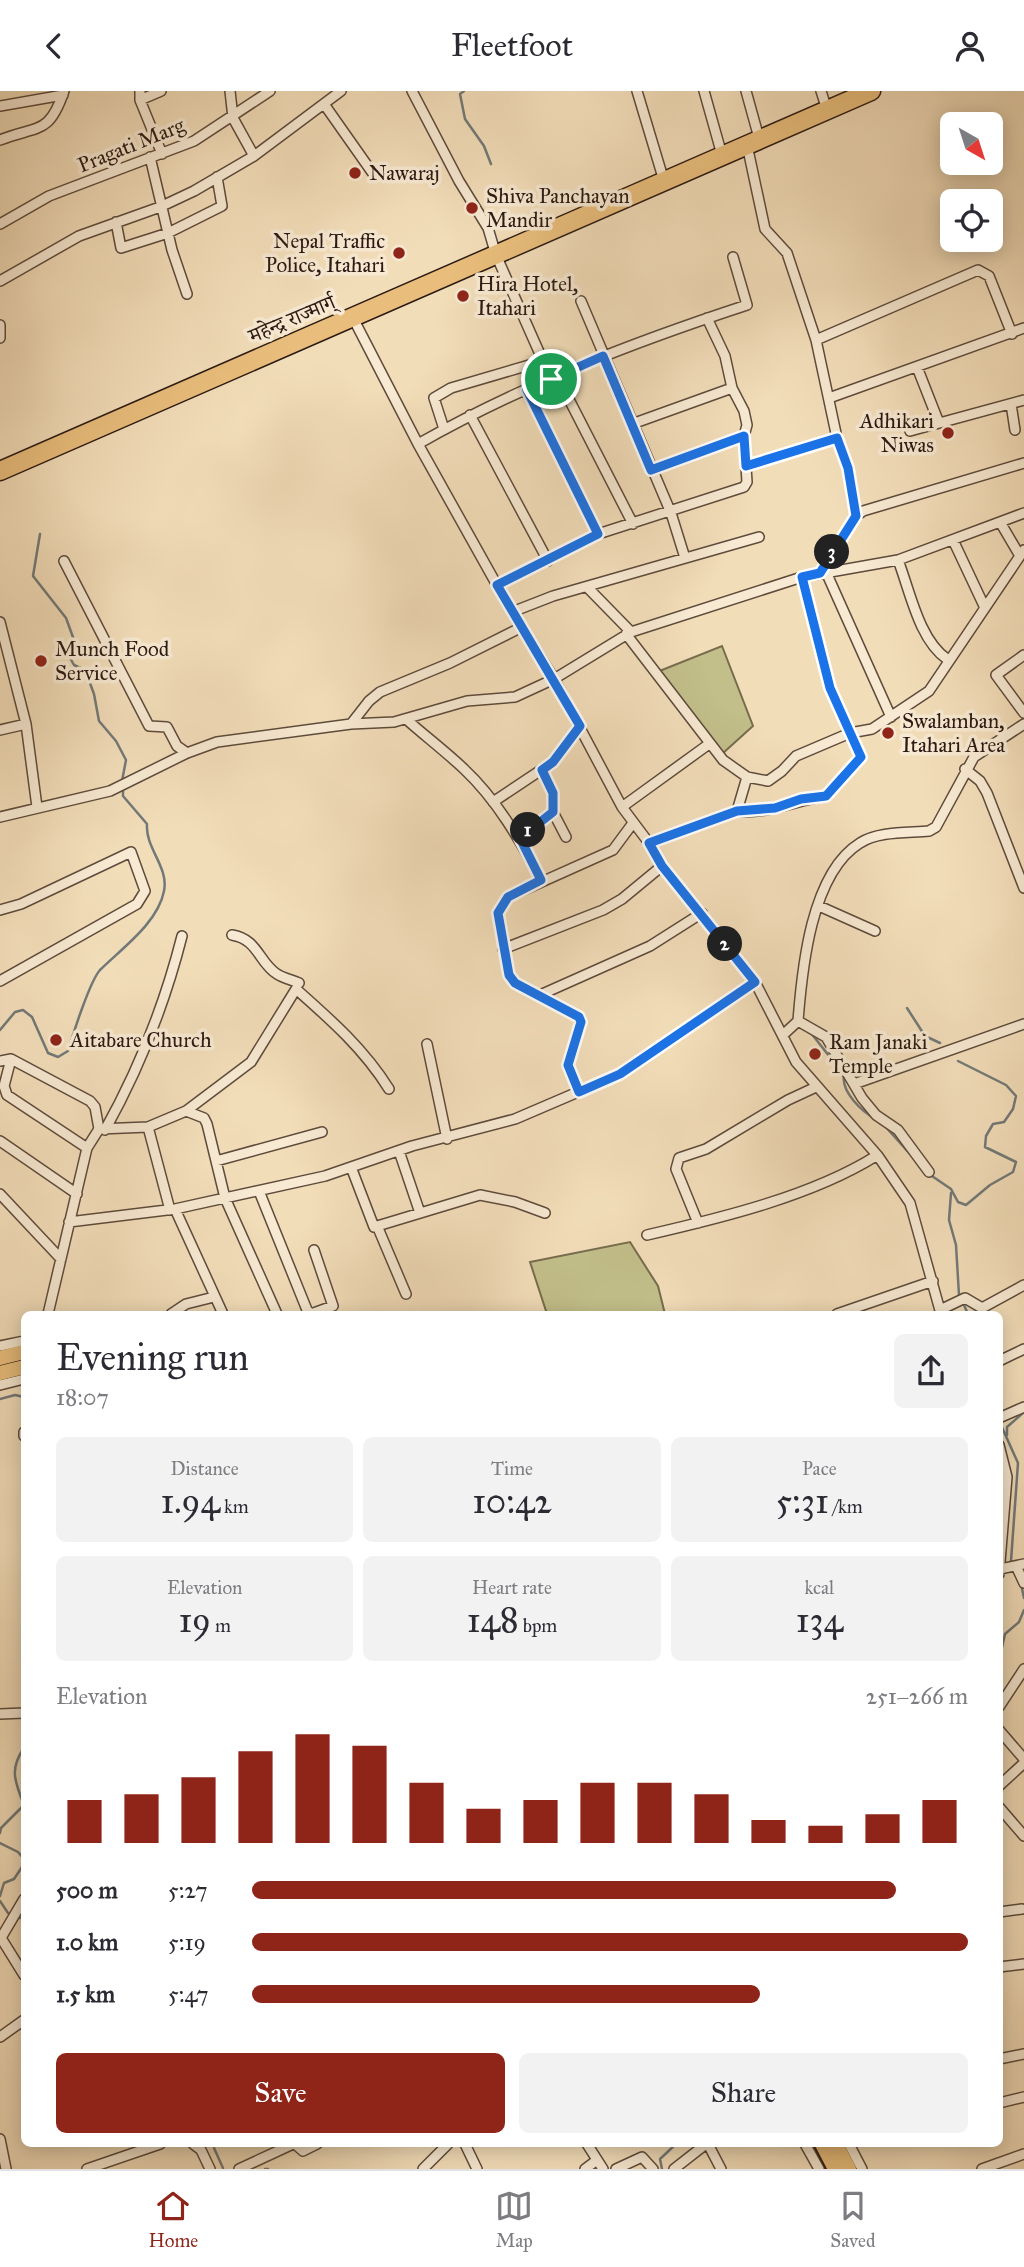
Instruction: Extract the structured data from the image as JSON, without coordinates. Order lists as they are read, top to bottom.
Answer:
{
  "streets": {
    "highway": ["महेन्द्र राज्मार्ग्"],
    "street": ["Pragati Marg"]
  },
  "places": [
    "Nawaraj",
    "Shiva Panchayan Mandir",
    "Nepal Traffic Police, Itahari",
    "Hira Hotel, Itahari",
    "Adhikari Niwas",
    "Munch Food Service",
    "Swalamban, Itahari Area",
    "Aitabare Church",
    "Ram Janaki Temple"
  ],
  "north": "bottom right",
  "page": {
    "header": "Fleetfoot",
    "pins": ["3", "1", "2"],
    "heading": ["Evening run", "18:07"],
    "stats": [
      ["Distance", "1.94 km"],
      ["Time", "10:42"],
      ["Pace", "5:31 /km"],
      ["Elevation", "19 m"],
      ["Heart rate", "148 bpm"],
      ["kcal", "134"]
    ],
    "chart": ["Elevation", "251–266 m"],
    "list": [
      {
        "name": "500 m",
        "note": "5:27"
      },
      {
        "name": "1.0 km",
        "note": "5:19"
      },
      {
        "name": "1.5 km",
        "note": "5:47"
      }
    ],
    "buttons": ["Save", "Share"],
    "tabs": ["Home", "Map", "Saved"]
  }
}
